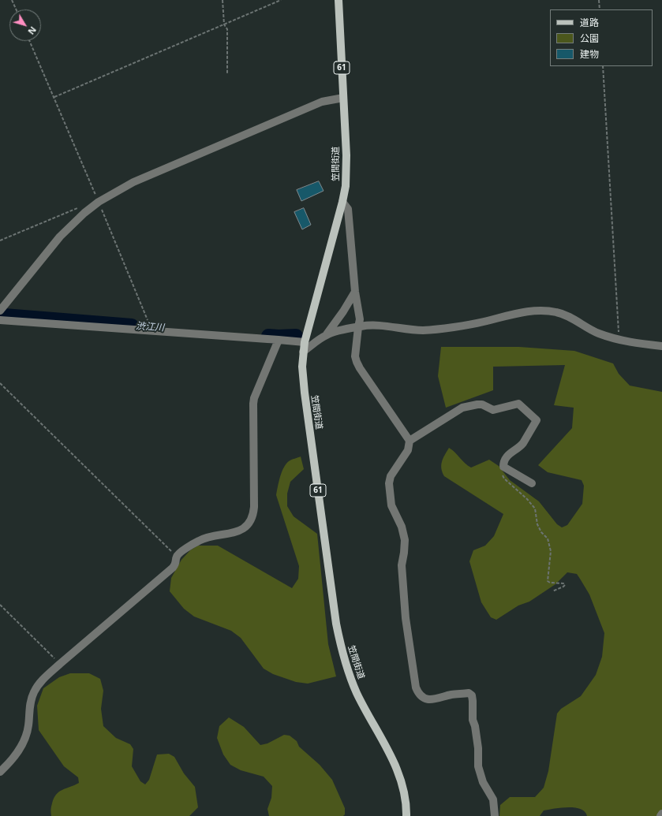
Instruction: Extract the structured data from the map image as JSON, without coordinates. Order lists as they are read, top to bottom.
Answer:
{
  "streets": {
    "main road": ["61", "笠間街道"]
  },
  "water": ["渋江川"],
  "legend": ["道路", "公園", "建物"],
  "north": "bottom right"
}
